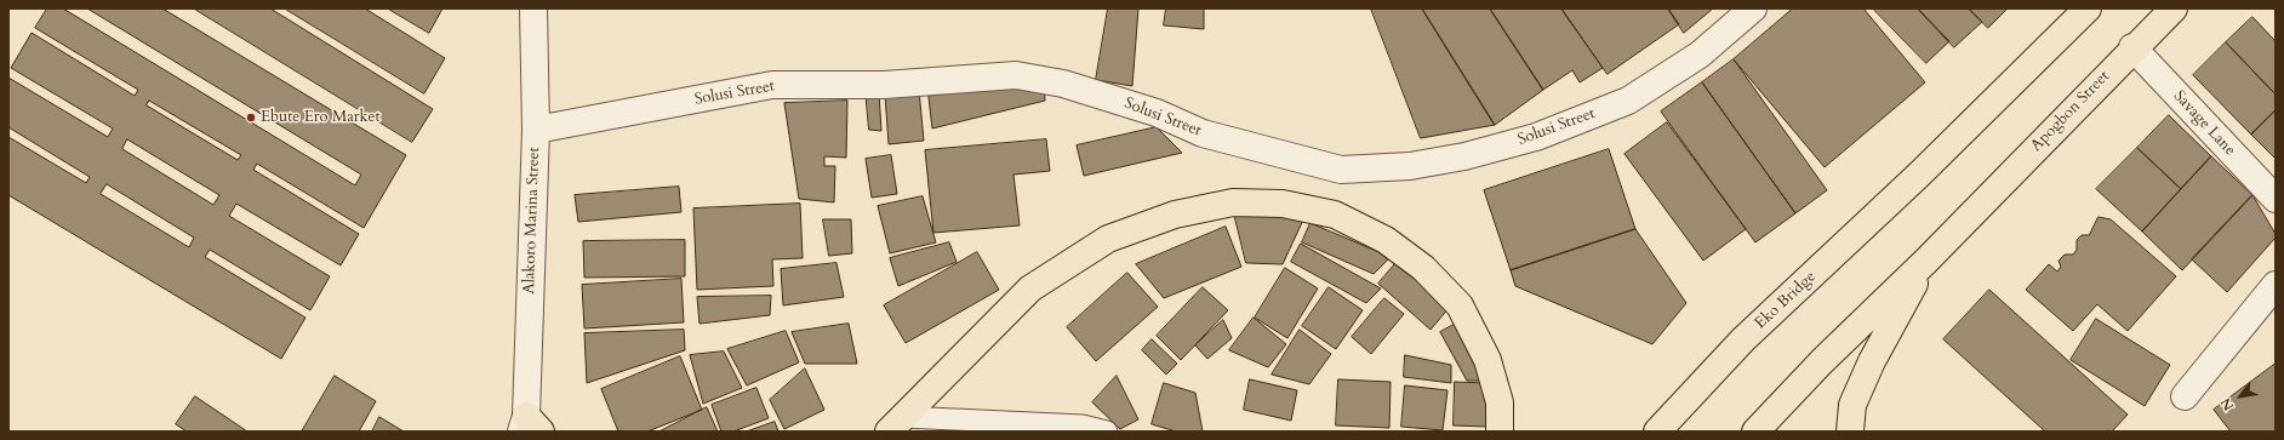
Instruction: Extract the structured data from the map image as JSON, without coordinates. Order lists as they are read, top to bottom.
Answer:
{
  "streets": {
    "highway": ["Apogbon Street", "Eko Bridge"],
    "street": ["Solusi Street", "Savage Lane", "Alakoro Marina Street"]
  },
  "crossings": [
    ["Solusi Street", "Alakoro Marina Street"],
    ["Apogbon Street", "Savage Lane"]
  ],
  "places": ["Ebute Ero Market"],
  "north": "bottom left"
}
